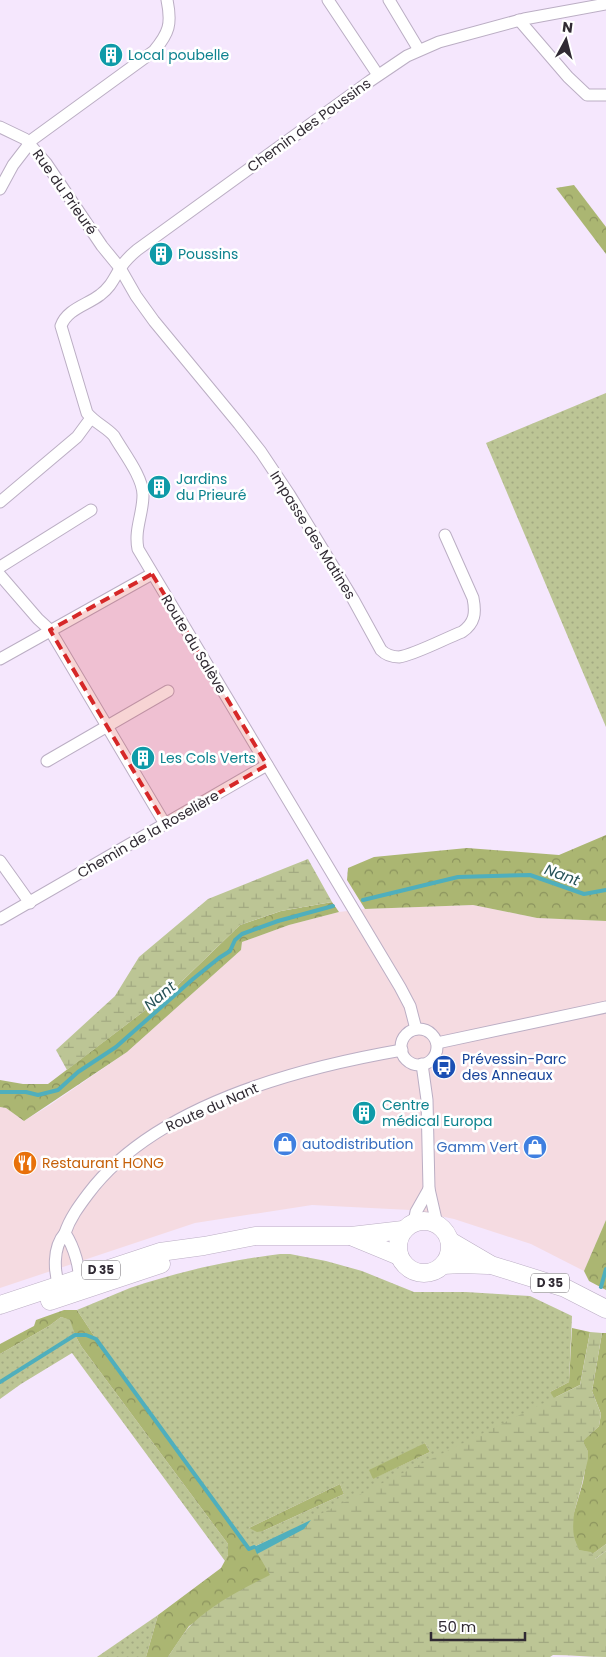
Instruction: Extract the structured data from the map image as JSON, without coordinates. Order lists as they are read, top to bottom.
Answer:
{
  "streets": {
    "main road": ["D 35"],
    "street": [
      "Chemin des Poussins",
      "Rue du Prieuré",
      "Impasse des Matines",
      "Route du Salève",
      "Chemin de la Roselière",
      "Route du Nant"
    ]
  },
  "crossings": [
    ["Chemin des Poussins", "Rue du Prieuré"],
    ["Chemin des Poussins", "Impasse des Matines"],
    ["Rue du Prieuré", "Impasse des Matines"],
    ["Route du Salève", "Chemin de la Roselière"],
    ["Route du Salève", "Route du Nant"],
    ["Route du Nant", "D 35"]
  ],
  "water": ["Nant"],
  "places": {
    "building": [
      "Local poubelle",
      "Poussins",
      "Jardins du Prieuré",
      "Les Cols Verts",
      "Centre médical Europa"
    ],
    "bus stop": ["Prévessin-Parc des Anneaux"],
    "shop": ["autodistribution", "Gamm Vert"],
    "restaurant": ["Restaurant HONG"]
  },
  "scale_bar": "50 m",
  "north": "top"
}
